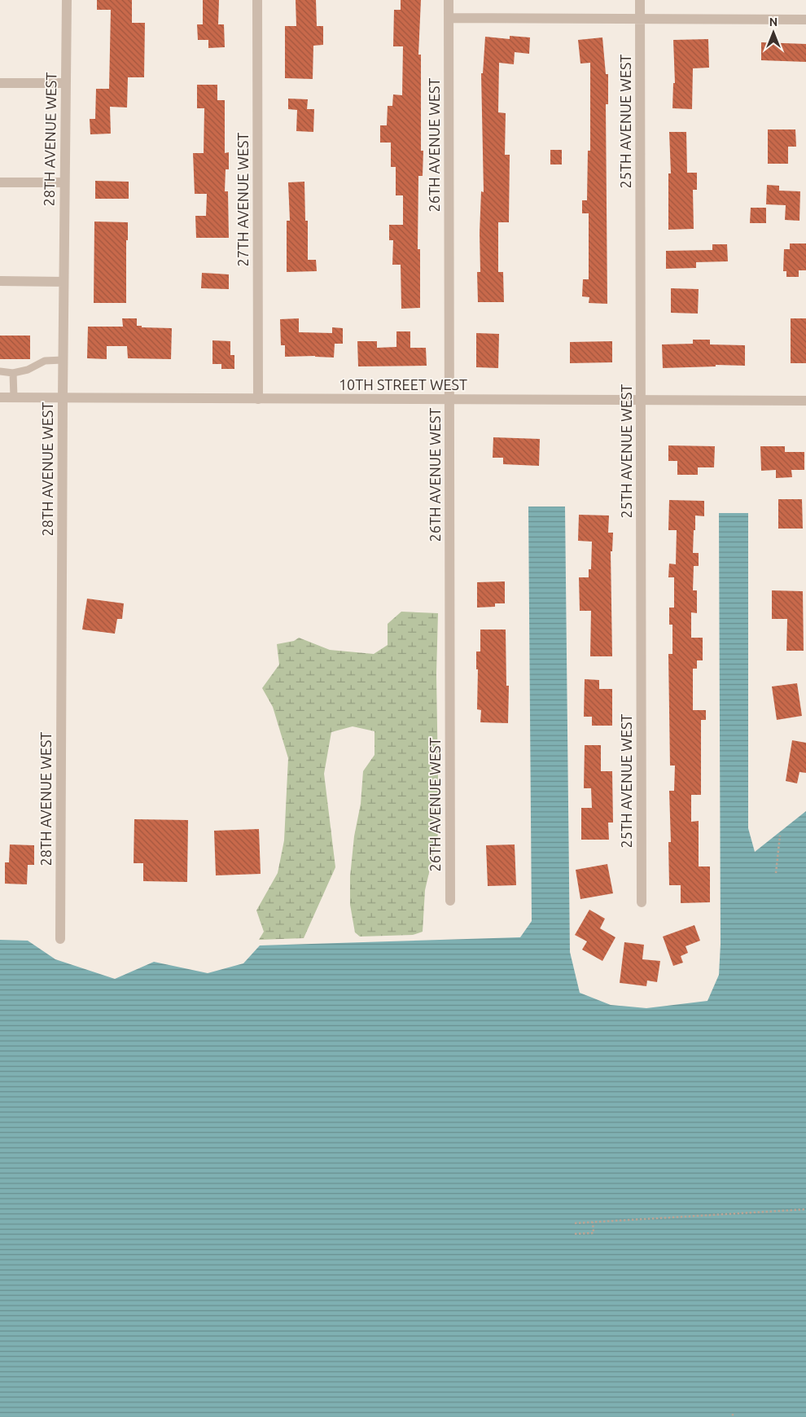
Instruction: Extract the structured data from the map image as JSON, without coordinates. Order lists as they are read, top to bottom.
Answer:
{
  "streets": {
    "street": [
      "25TH AVENUE WEST",
      "28TH AVENUE WEST",
      "26TH AVENUE WEST",
      "27TH AVENUE WEST",
      "10TH STREET WEST"
    ]
  },
  "crossings": [
    ["25TH AVENUE WEST", "10TH STREET WEST"],
    ["28TH AVENUE WEST", "10TH STREET WEST"],
    ["26TH AVENUE WEST", "10TH STREET WEST"],
    ["27TH AVENUE WEST", "10TH STREET WEST"]
  ],
  "north": "top"
}
